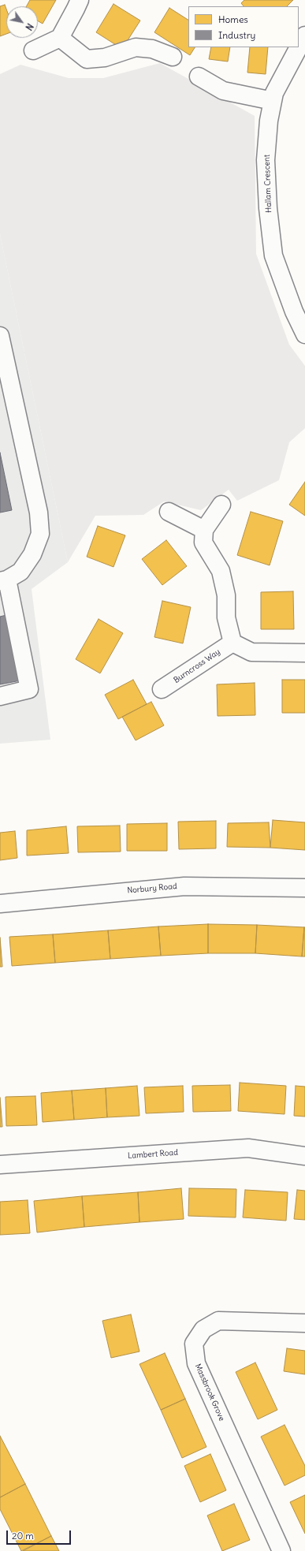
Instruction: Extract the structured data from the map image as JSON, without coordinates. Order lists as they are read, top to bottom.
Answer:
{
  "streets": {
    "street": [
      "Hallam Crescent",
      "Burncross Way",
      "Norbury Road",
      "Lambert Road",
      "Massbrook Grove"
    ]
  },
  "legend": ["Homes", "Industry"],
  "scale_bar": "20 m",
  "north": "bottom right"
}
